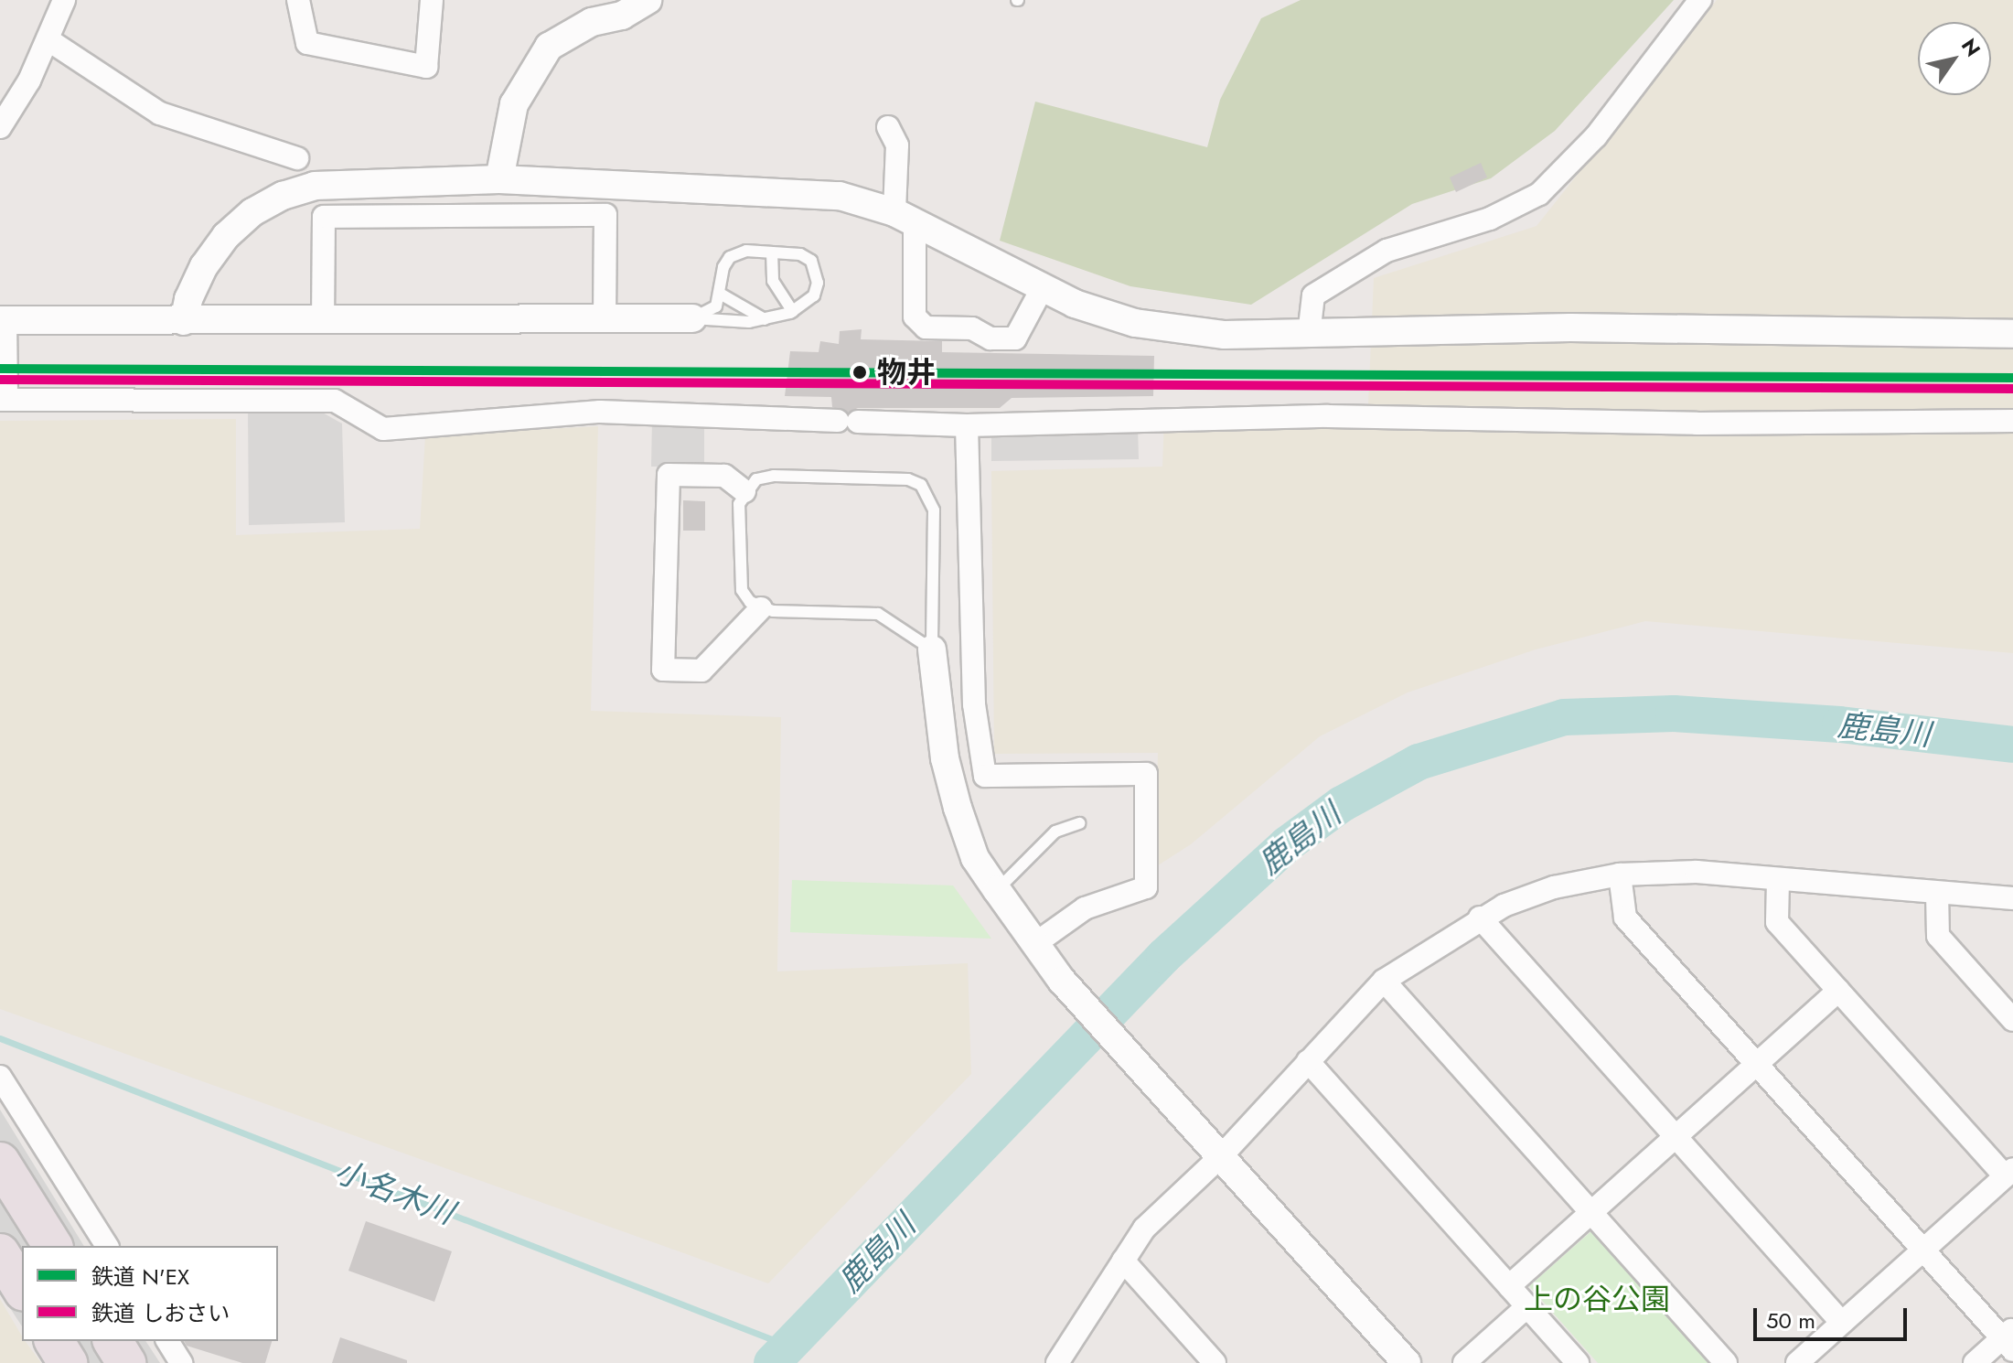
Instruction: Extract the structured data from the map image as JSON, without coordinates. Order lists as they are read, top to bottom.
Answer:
{
  "water": ["鹿島川", "小名木川"],
  "parks": ["上の谷公園"],
  "places": ["物井"],
  "lines": ["rail line N'EX", "rail line しおさい"],
  "legend": ["鉄道 N'EX", "鉄道 しおさい"],
  "scale_bar": "50 m",
  "north": "top right"
}
